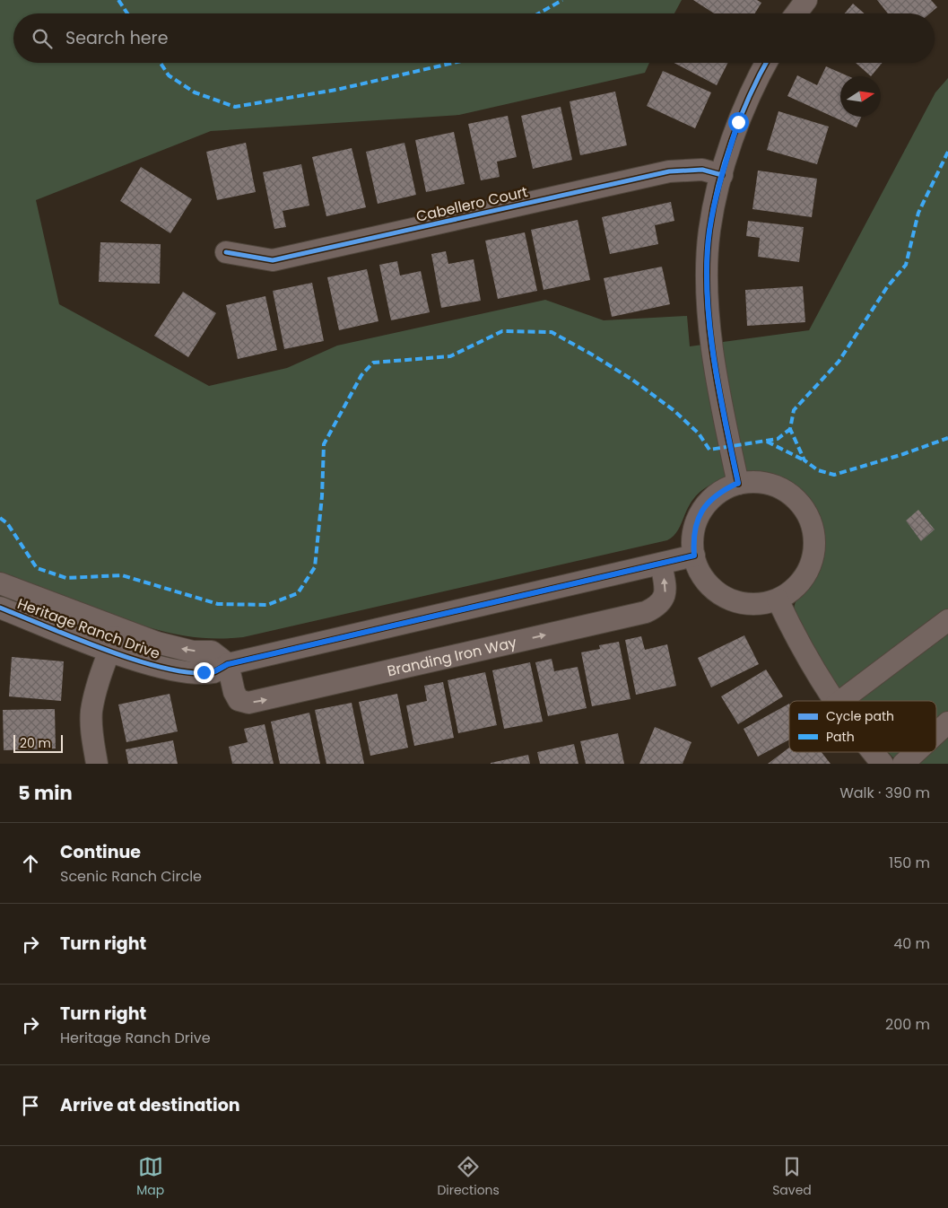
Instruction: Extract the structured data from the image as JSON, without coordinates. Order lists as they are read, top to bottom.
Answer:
{
  "streets": {
    "street": ["Cabellero Court", "Heritage Ranch Drive", "Branding Iron Way"]
  },
  "crossings": [
    ["Heritage Ranch Drive", "Branding Iron Way"]
  ],
  "one_way": ["Branding Iron Way"],
  "legend": ["Cycle path", "Path"],
  "scale_bar": "20 m",
  "north": "right",
  "page": {
    "search": "Search here",
    "scale": "20 m",
    "heading": ["5 min", "Walk · 390 m"],
    "list": [
      ["Continue", "Scenic Ranch Circle", "150 m"],
      ["Turn right", "40 m"],
      ["Turn right", "Heritage Ranch Drive", "200 m"],
      "Arrive at destination"
    ],
    "nav": ["Map", "Directions", "Saved"]
  }
}
